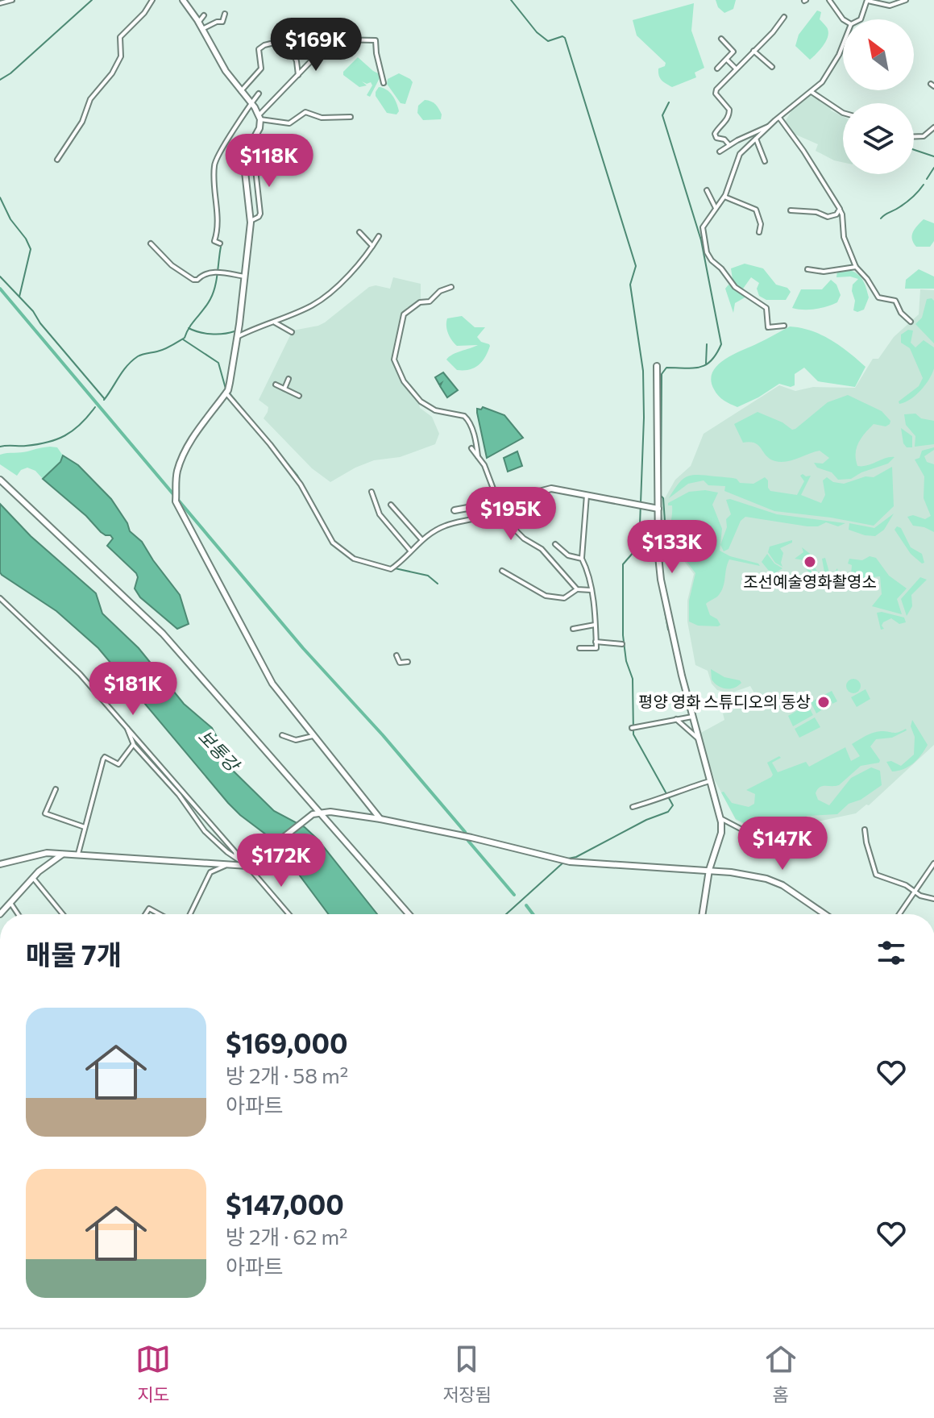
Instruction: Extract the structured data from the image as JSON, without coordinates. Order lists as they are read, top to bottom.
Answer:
{
  "water": ["보통강"],
  "places": ["조선예술영화촬영소", "평양 영화 스튜디오의 동상"],
  "north": "top left",
  "page": {
    "price": [
      "$169K",
      "$118K",
      "$195K",
      "$133K",
      "$181K",
      "$147K",
      "$172K"
    ],
    "heading": "매물 7개",
    "list": [
      {
        "name": "$169,000",
        "note": "방 2개 · 58 m² · 아파트"
      },
      {
        "name": "$147,000",
        "note": "방 2개 · 62 m² · 아파트"
      }
    ],
    "tabs": ["지도", "저장됨", "홈"]
  }
}
